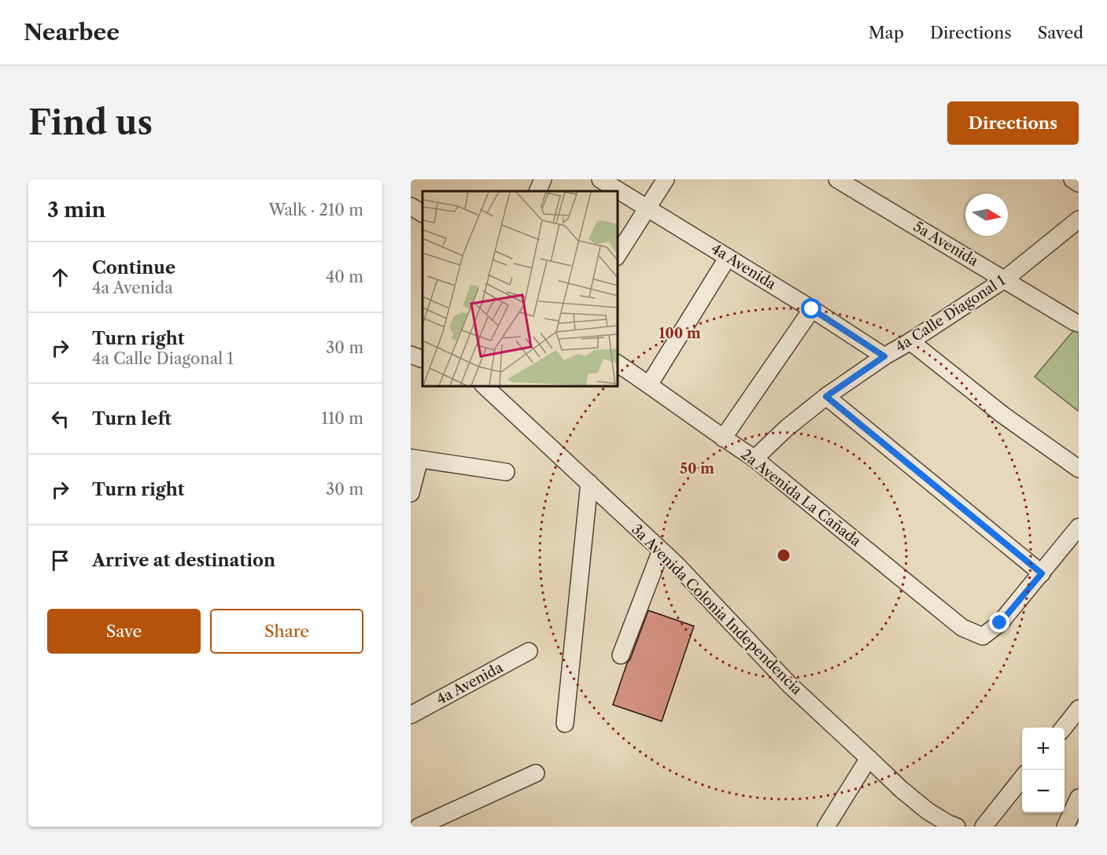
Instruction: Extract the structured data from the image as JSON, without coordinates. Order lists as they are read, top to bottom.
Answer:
{
  "streets": {
    "street": [
      "5a Avenida",
      "4a Avenida",
      "4a Calle Diagonal 1",
      "2a Avenida La Cañada",
      "3a Avenida Colonia Independencia"
    ]
  },
  "crossings": [
    ["5a Avenida", "4a Calle Diagonal 1"],
    ["4a Avenida", "4a Calle Diagonal 1"],
    ["4a Calle Diagonal 1", "2a Avenida La Cañada"]
  ],
  "north": "right",
  "page": {
    "header": "Nearbee",
    "nav": ["Map", "Directions", "Saved"],
    "buttons": [
      "Directions",
      ["Save", "Share"]
    ],
    "title": "Find us",
    "heading": ["3 min", "Walk · 210 m"],
    "list": [
      ["Continue", "4a Avenida", "40 m"],
      ["Turn right", "4a Calle Diagonal 1", "30 m"],
      ["Turn left", "110 m"],
      ["Turn right", "30 m"],
      "Arrive at destination"
    ],
    "map_buttons": ["+", "−"]
  },
  "rings": ["100 m", "50 m"]
}
